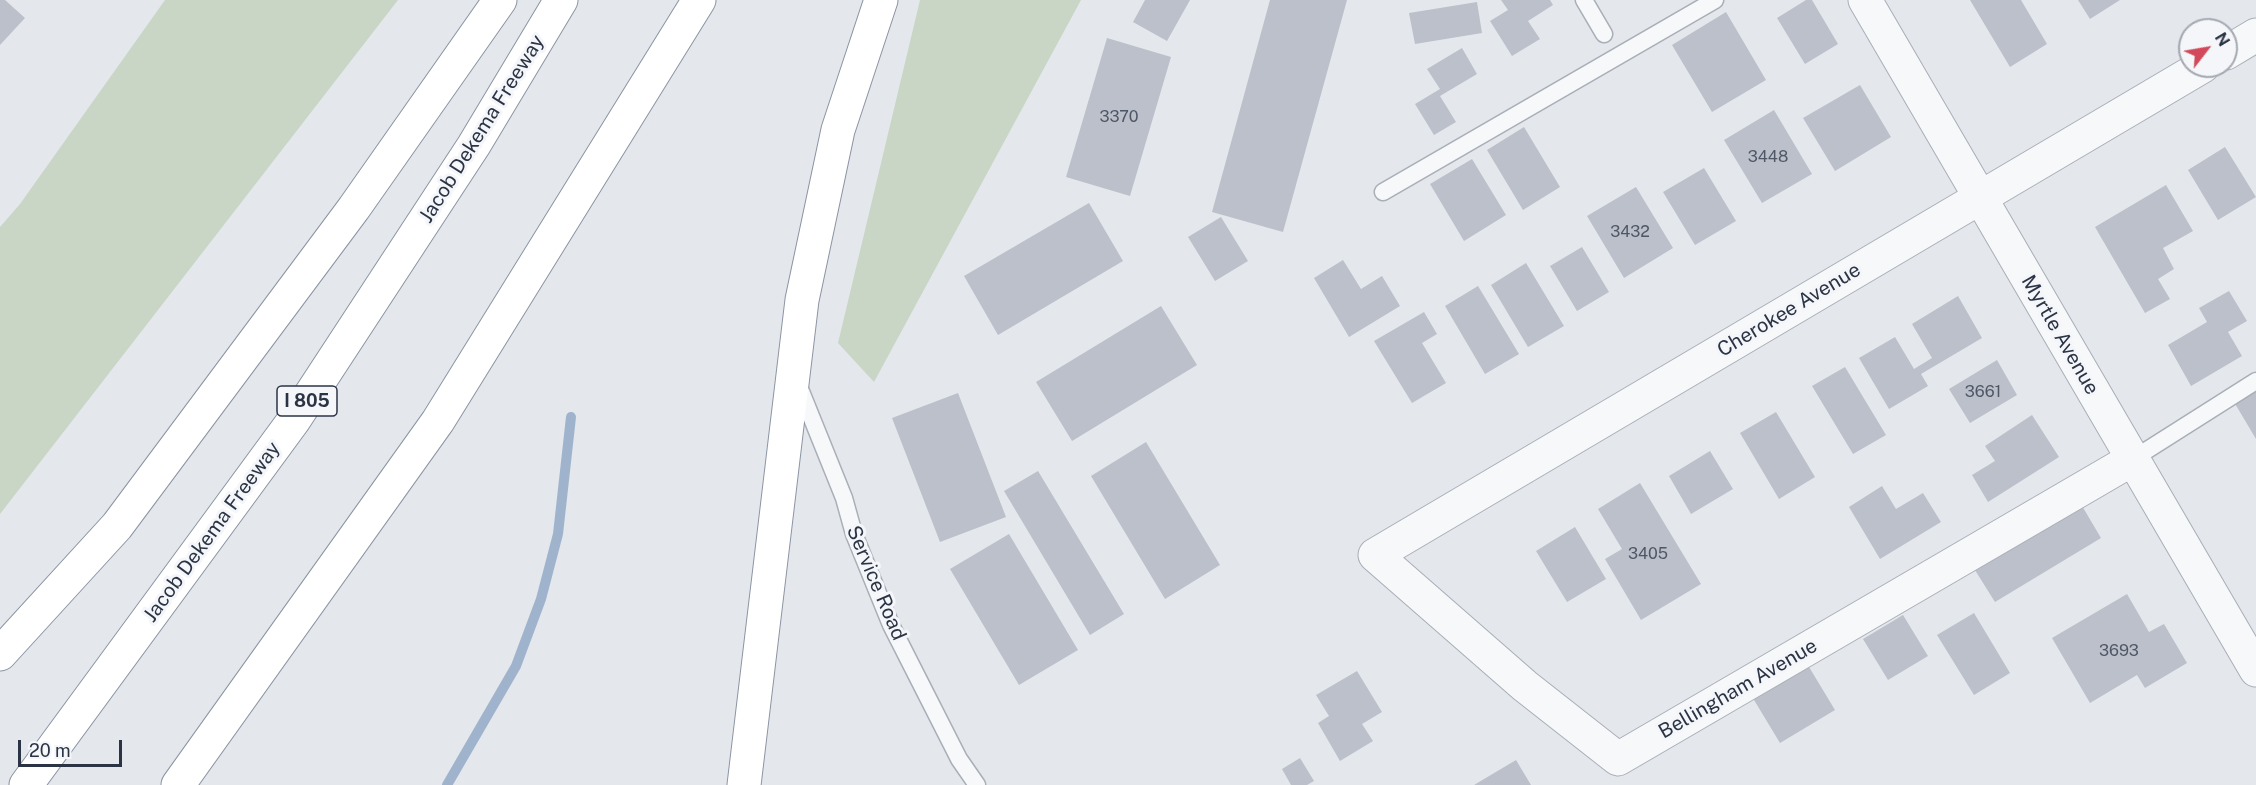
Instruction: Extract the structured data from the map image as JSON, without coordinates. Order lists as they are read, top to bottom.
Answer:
{
  "streets": {
    "highway": ["Jacob Dekema Freeway", "I 805"],
    "street": ["Cherokee Avenue", "Myrtle Avenue", "Bellingham Avenue"],
    "lane": ["Service Road"]
  },
  "crossings": [
    ["Cherokee Avenue", "Myrtle Avenue"],
    ["Cherokee Avenue", "Bellingham Avenue"],
    ["Myrtle Avenue", "Bellingham Avenue"]
  ],
  "house_numbers": [
    "3370",
    "3448",
    "3432",
    "3661",
    "3405",
    "3693"
  ],
  "scale_bar": "20 m",
  "north": "top right"
}
